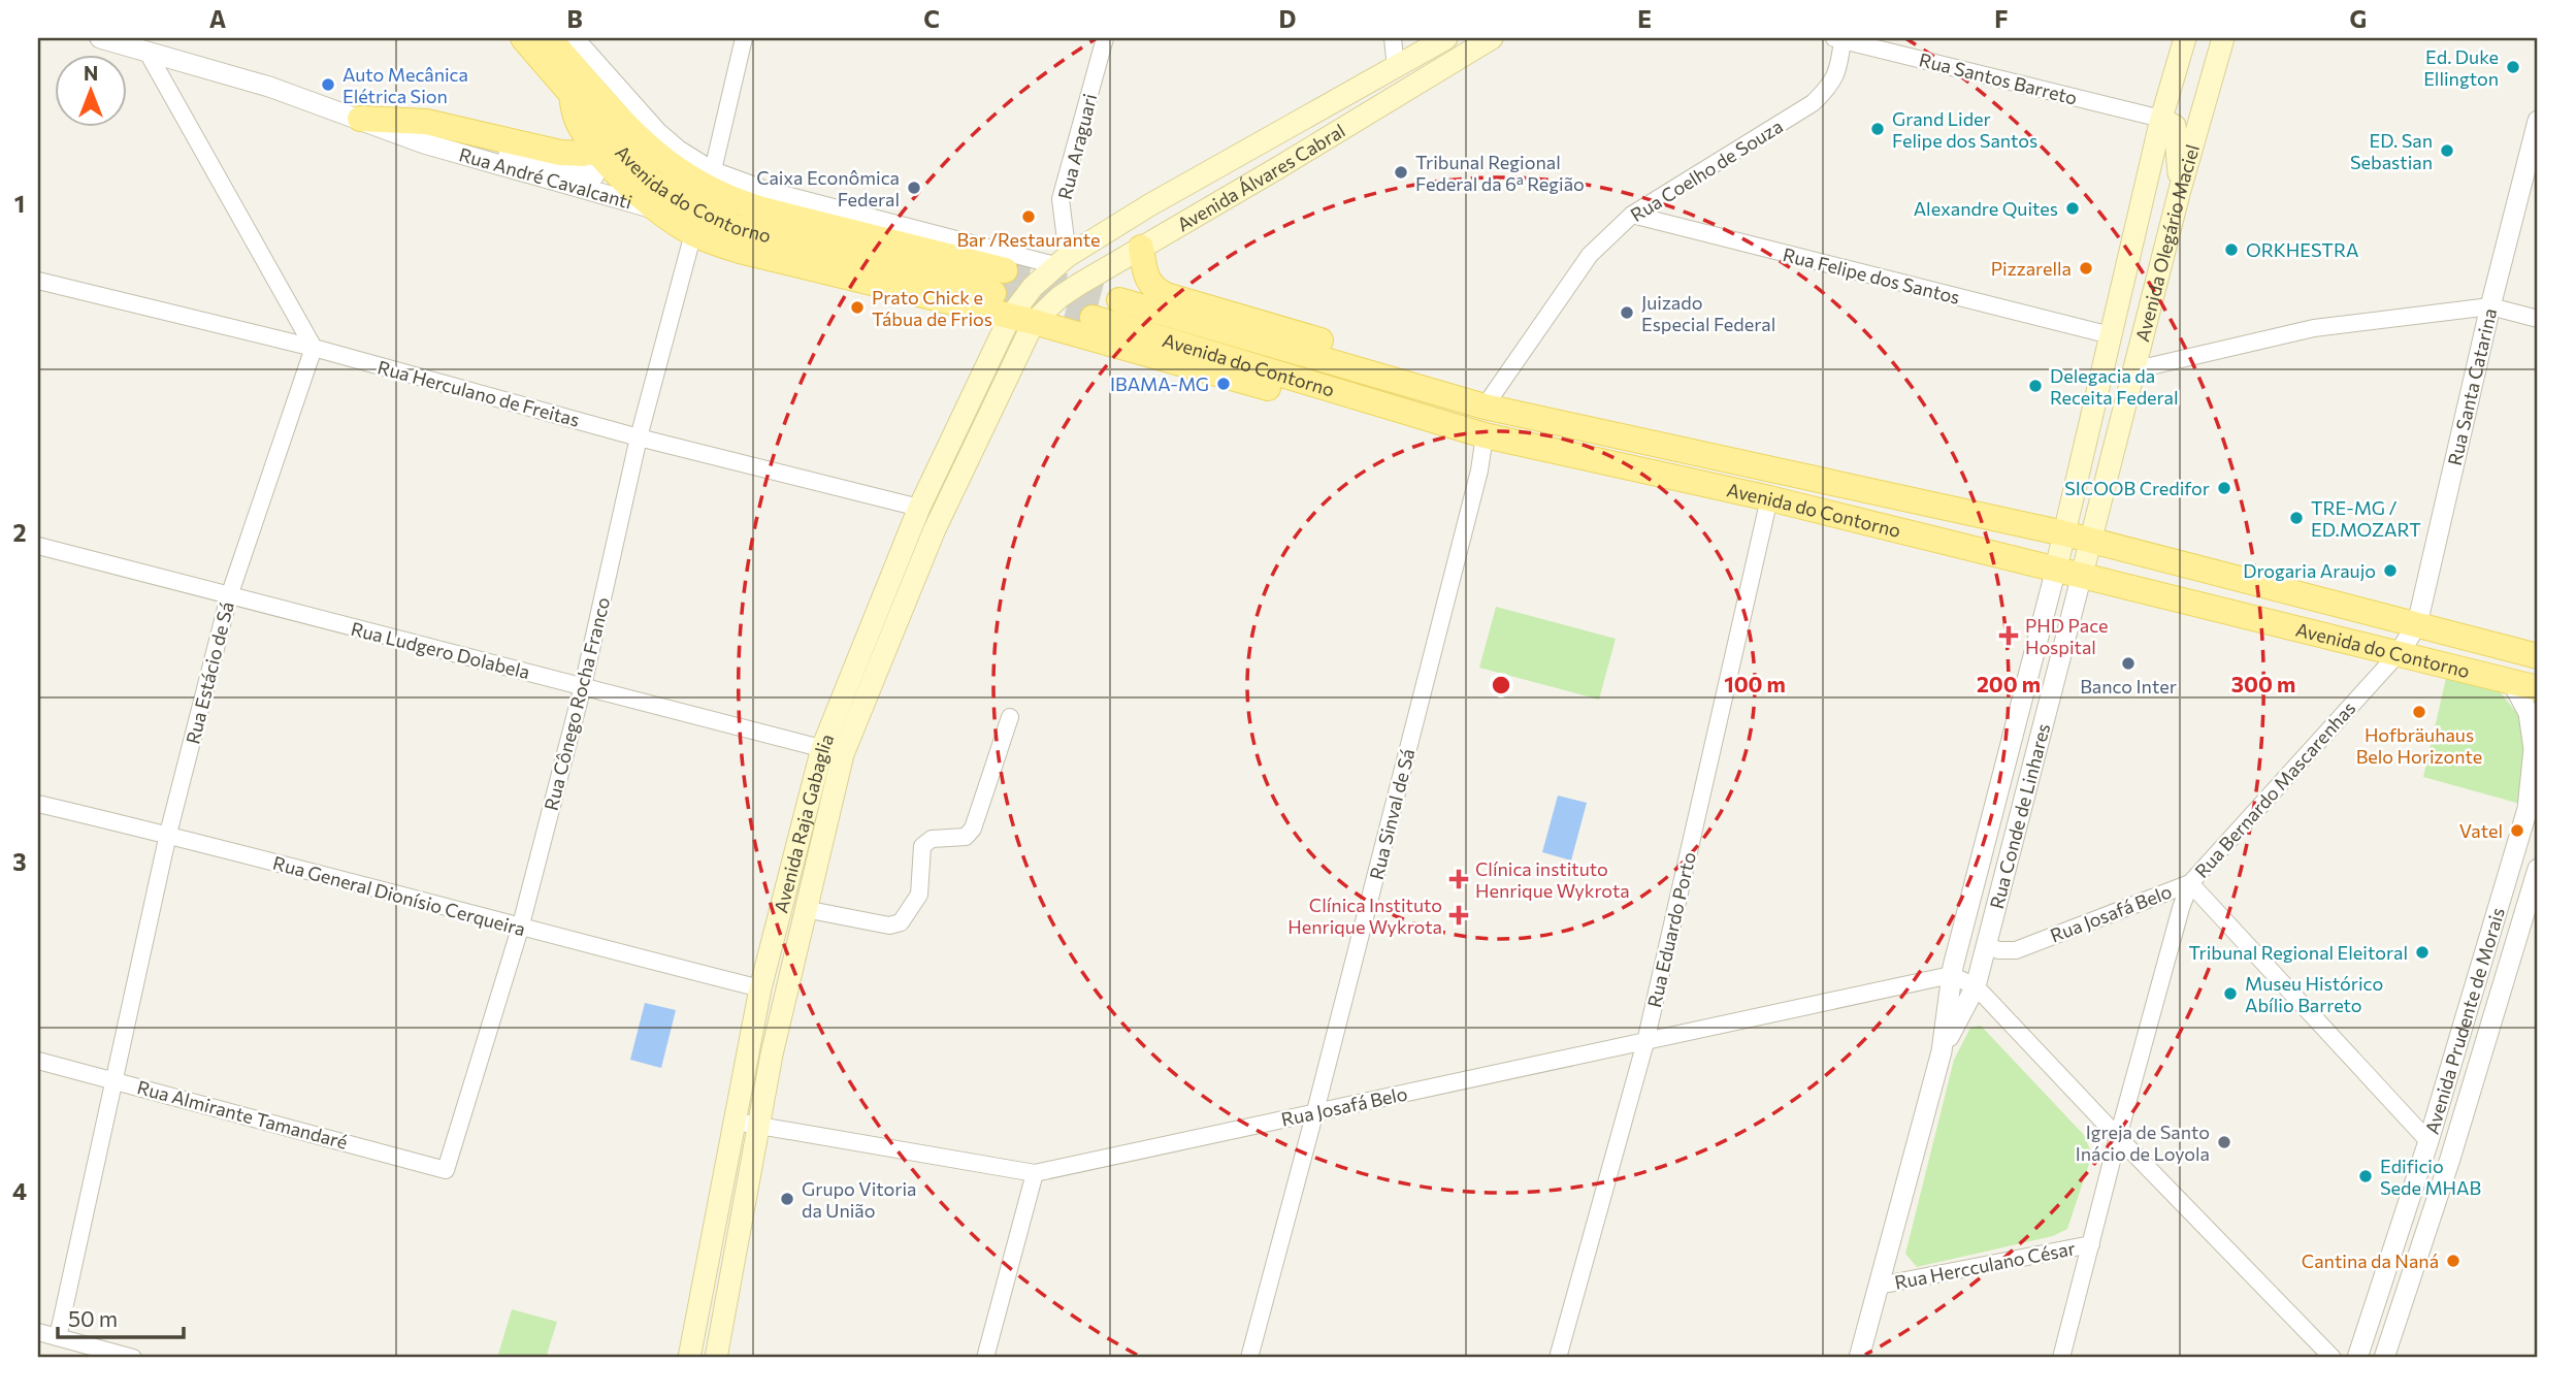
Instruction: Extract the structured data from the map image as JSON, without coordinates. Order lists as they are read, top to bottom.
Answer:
{
  "streets": {
    "main road": [
      "Avenida Álvares Cabral",
      "Avenida do Contorno",
      "Avenida Olegário Maciel",
      "Avenida Raja Gabaglia"
    ],
    "street": [
      "Rua Santos Barreto",
      "Rua Araguari",
      "Rua Coelho de Souza",
      "Rua André Cavalcanti",
      "Rua Felipe dos Santos",
      "Rua Santa Catarina",
      "Rua Herculano de Freitas",
      "Rua Ludgero Dolabela",
      "Rua Estácio de Sá",
      "Rua Cônego Rocha Franco",
      "Rua Bernardo Mascarenhas",
      "Rua Sinval de Sá",
      "Rua Conde de Linhares",
      "Rua General Dionísio Cerqueira",
      "Rua Josafá Belo",
      "Rua Eduardo Porto",
      "Avenida Prudente de Morais",
      "Rua Almirante Tamandaré",
      "Rua Hercculano César"
    ]
  },
  "crossings": [
    ["Rua Santos Barreto", "Rua Coelho de Souza"],
    ["Rua Santos Barreto", "Avenida Olegário Maciel"],
    ["Rua Araguari", "Avenida Álvares Cabral"],
    ["Rua Araguari", "Avenida do Contorno"],
    ["Rua Coelho de Souza", "Avenida do Contorno"],
    ["Rua Coelho de Souza", "Rua Felipe dos Santos"],
    ["Avenida Álvares Cabral", "Avenida do Contorno"],
    ["Avenida Álvares Cabral", "Avenida Raja Gabaglia"],
    ["Rua André Cavalcanti", "Avenida do Contorno"],
    ["Avenida do Contorno", "Avenida Olegário Maciel"],
    ["Avenida do Contorno", "Rua Santa Catarina"],
    ["Avenida do Contorno", "Rua Bernardo Mascarenhas"],
    ["Avenida do Contorno", "Rua Sinval de Sá"],
    ["Avenida do Contorno", "Rua Conde de Linhares"],
    ["Avenida do Contorno", "Rua Eduardo Porto"],
    ["Avenida do Contorno", "Avenida Prudente de Morais"],
    ["Avenida Olegário Maciel", "Rua Felipe dos Santos"],
    ["Avenida Olegário Maciel", "Rua Conde de Linhares"],
    ["Rua Santa Catarina", "Rua Bernardo Mascarenhas"],
    ["Rua Herculano de Freitas", "Rua Estácio de Sá"],
    ["Rua Herculano de Freitas", "Rua Cônego Rocha Franco"],
    ["Rua Herculano de Freitas", "Avenida Raja Gabaglia"],
    ["Rua Ludgero Dolabela", "Rua Estácio de Sá"],
    ["Rua Ludgero Dolabela", "Rua Cônego Rocha Franco"],
    ["Rua Ludgero Dolabela", "Avenida Raja Gabaglia"],
    ["Rua Estácio de Sá", "Rua General Dionísio Cerqueira"],
    ["Rua Estácio de Sá", "Rua Almirante Tamandaré"],
    ["Rua Cônego Rocha Franco", "Rua General Dionísio Cerqueira"],
    ["Rua Cônego Rocha Franco", "Rua Almirante Tamandaré"],
    ["Rua Bernardo Mascarenhas", "Rua Josafá Belo"],
    ["Rua Bernardo Mascarenhas", "Rua Hercculano César"],
    ["Rua Sinval de Sá", "Rua Josafá Belo"],
    ["Rua Conde de Linhares", "Rua Josafá Belo"],
    ["Rua Conde de Linhares", "Rua Hercculano César"],
    ["Avenida Raja Gabaglia", "Rua General Dionísio Cerqueira"],
    ["Avenida Raja Gabaglia", "Rua Josafá Belo"],
    ["Rua Josafá Belo", "Rua Eduardo Porto"],
    ["Rua Josafá Belo", "Avenida Prudente de Morais"]
  ],
  "places": {
    "other": [
      "Ed. Duke Ellington",
      "Auto Mecânica Elétrica Sion",
      "Grand Lider Felipe dos Santos",
      "ED. San Sebastian",
      "Tribunal Regional Federal da 6ª Região",
      "Caixa Econômica Federal",
      "Alexandre Quites",
      "Bar /Restaurante",
      "ORKHESTRA",
      "Pizzarella",
      "Prato Chick e Tábua de Frios",
      "Juizado Especial Federal",
      "IBAMA-MG",
      "Delegacia da Receita Federal",
      "SICOOB Credifor",
      "TRE-MG / ED.MOZART",
      "Drogaria Araujo",
      "Banco Inter",
      "Hofbräuhaus Belo Horizonte",
      "Vatel",
      "Tribunal Regional Eleitoral",
      "Museu Histórico Abílio Barreto",
      "Igreja de Santo Inácio de Loyola",
      "Edificio Sede MHAB",
      "Grupo Vitoria da União",
      "Cantina da Naná"
    ],
    "health": ["PHD Pace Hospital", "Clínica instituto Henrique Wykrota", "Clínica Instituto Henrique Wykrota"]
  },
  "scale_bar": "50 m",
  "north": "top",
  "grid": {
    "columns": [
      "A",
      "B",
      "C",
      "D",
      "E",
      "F",
      "G"
    ],
    "rows": [
      "1",
      "2",
      "3",
      "4"
    ]
  },
  "rings": ["100 m", "200 m", "300 m"]
}
